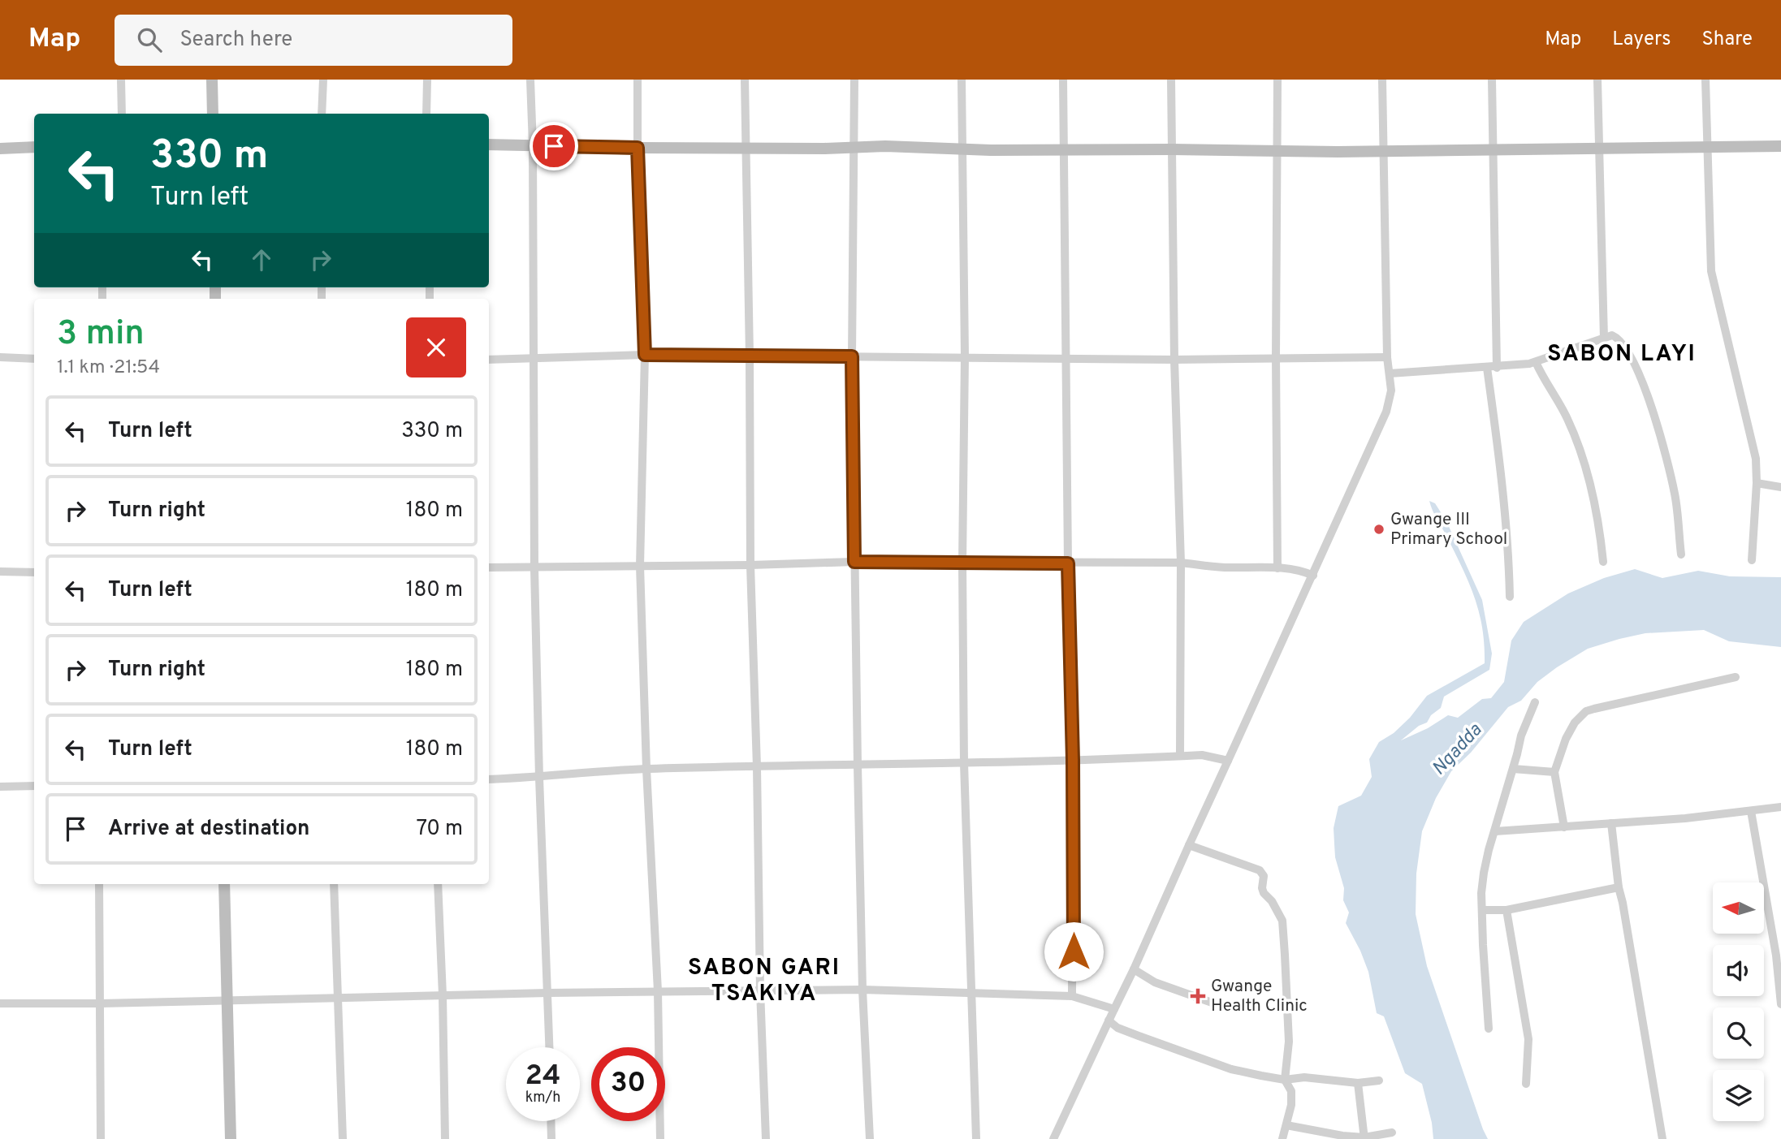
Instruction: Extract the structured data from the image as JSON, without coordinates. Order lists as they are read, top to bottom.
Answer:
{
  "districts": ["SABON LAYI", "SABON GARI TSAKIYA"],
  "water": ["Ngadda"],
  "places": {
    "other": ["Gwange III Primary School"],
    "health": ["Gwange Health Clinic"]
  },
  "north": "left",
  "page": {
    "header": "Map",
    "search": "Search here",
    "nav": ["Map", "Layers", "Share"],
    "turn": ["330 m", "Turn left"],
    "heading": ["3 min", "1.1 km · 21:54"],
    "list": [
      {
        "name": "Turn left",
        "value": "330 m"
      },
      {
        "name": "Turn right",
        "value": "180 m"
      },
      {
        "name": "Turn left",
        "value": "180 m"
      },
      {
        "name": "Turn right",
        "value": "180 m"
      },
      {
        "name": "Turn left",
        "value": "180 m"
      },
      {
        "name": "Arrive at destination",
        "value": "70 m"
      }
    ],
    "speed": "24 km/h",
    "limit": "30"
  }
}
